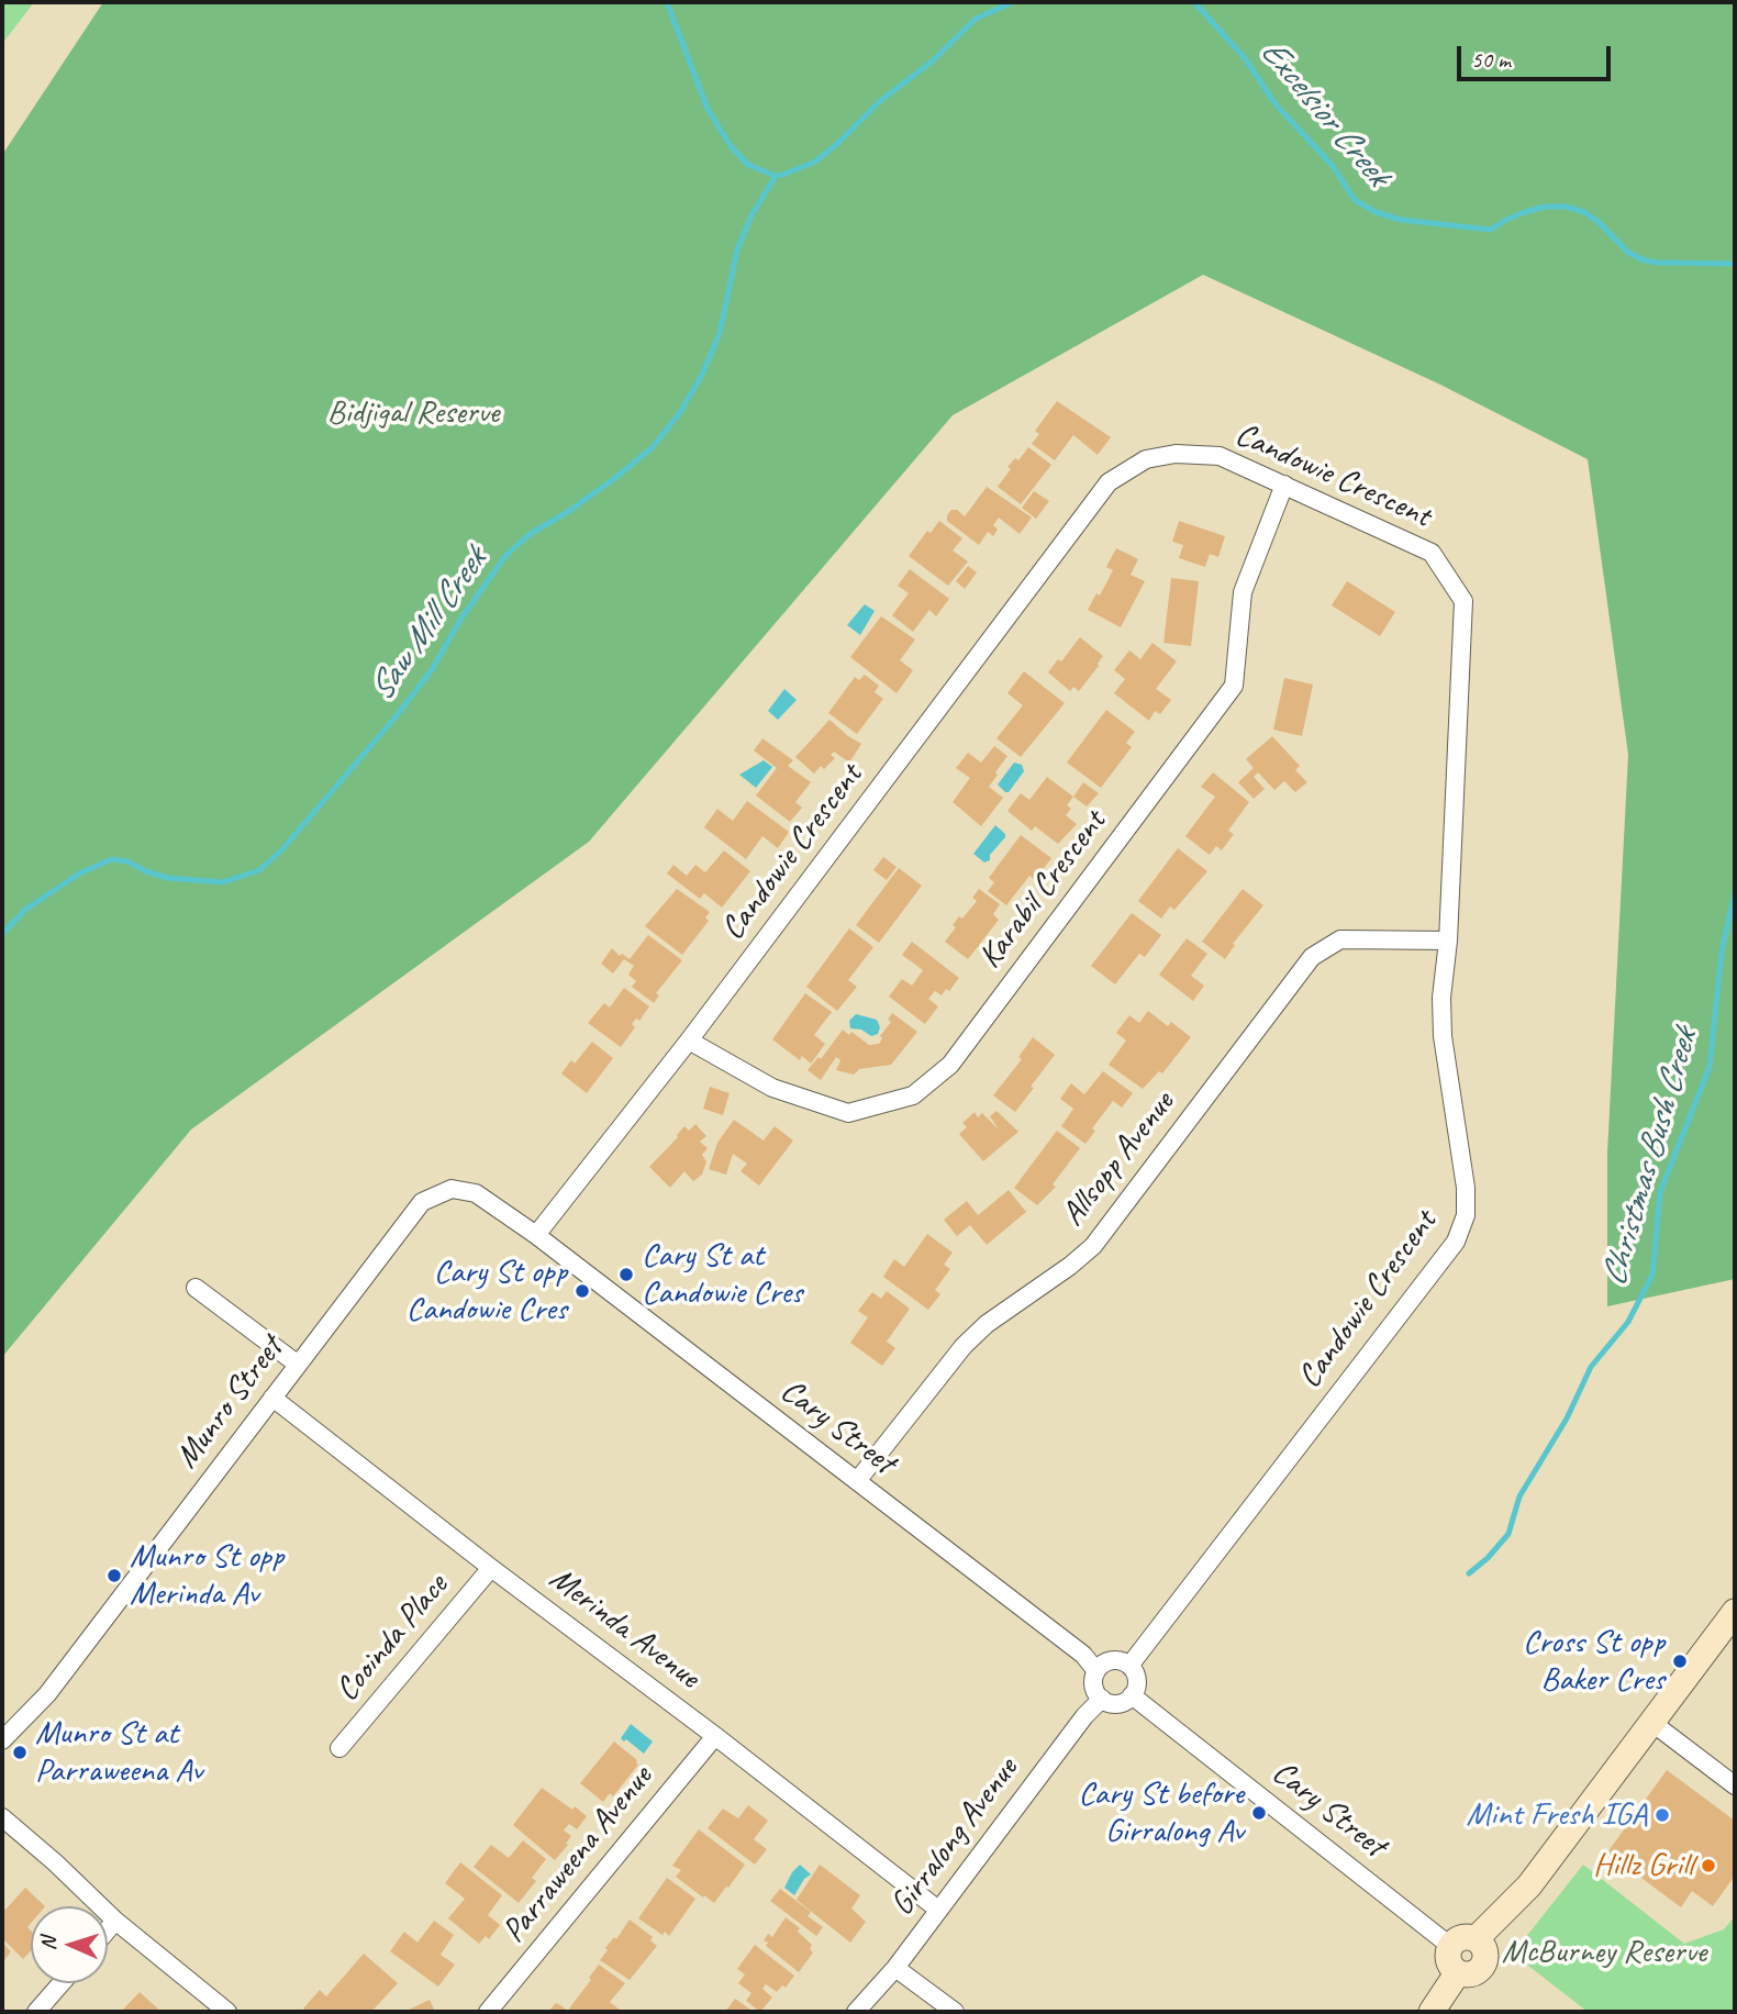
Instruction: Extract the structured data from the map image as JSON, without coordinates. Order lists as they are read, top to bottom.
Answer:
{
  "streets": {
    "street": [
      "Candowie Crescent",
      "Karabil Crescent",
      "Allsopp Avenue",
      "Munro Street",
      "Cary Street",
      "Merinda Avenue",
      "Cooinda Place",
      "Girralong Avenue",
      "Parraweena Avenue"
    ]
  },
  "crossings": [
    ["Candowie Crescent", "Karabil Crescent"],
    ["Candowie Crescent", "Allsopp Avenue"],
    ["Candowie Crescent", "Munro Street"],
    ["Candowie Crescent", "Cary Street"],
    ["Candowie Crescent", "Girralong Avenue"],
    ["Allsopp Avenue", "Cary Street"],
    ["Munro Street", "Cary Street"],
    ["Munro Street", "Merinda Avenue"],
    ["Cary Street", "Girralong Avenue"],
    ["Merinda Avenue", "Cooinda Place"],
    ["Merinda Avenue", "Girralong Avenue"],
    ["Merinda Avenue", "Parraweena Avenue"]
  ],
  "water": ["Excelsior Creek", "Saw Mill Creek", "Christmas Bush Creek"],
  "parks": ["Bidjigal Reserve", "McBurney Reserve"],
  "places": [
    "Cary St at Candowie Cres",
    "Cary St opp Candowie Cres",
    "Munro St opp Merinda Av",
    "Cross St opp Baker Cres",
    "Munro St at Parraweena Av",
    "Cary St before Girralong Av",
    "Mint Fresh IGA",
    "Hillz Grill"
  ],
  "scale_bar": "50 m",
  "north": "left"
}
